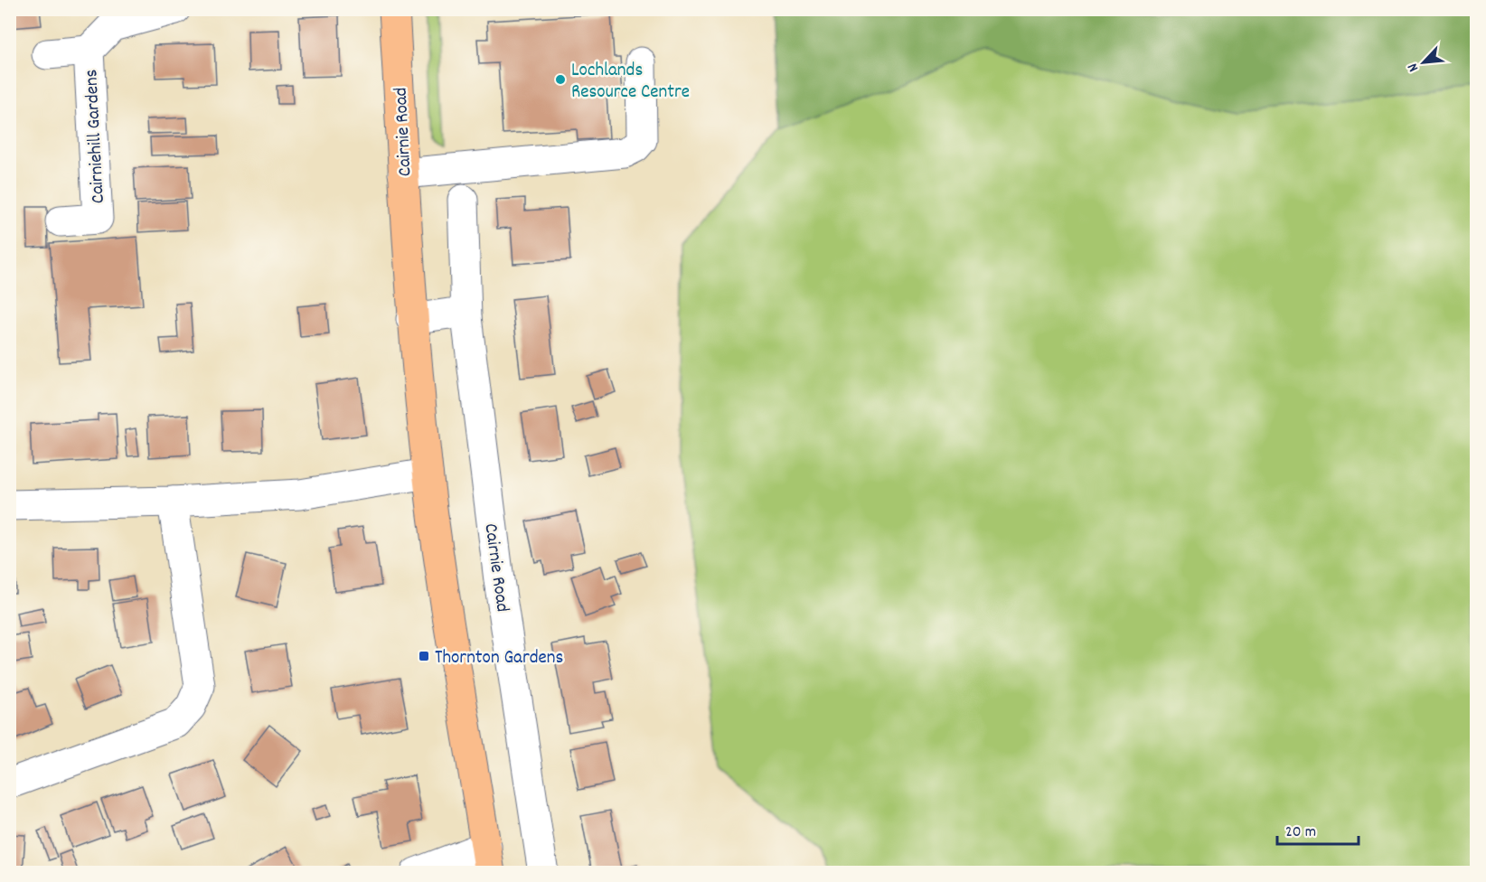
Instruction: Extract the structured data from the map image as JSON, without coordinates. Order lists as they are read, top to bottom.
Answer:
{
  "streets": {
    "main road": ["Cairnie Road"],
    "street": ["Cairniehill Gardens"]
  },
  "places": {
    "other": ["Lochlands Resource Centre"],
    "transit": ["Thornton Gardens"]
  },
  "scale_bar": "20 m",
  "north": "bottom left"
}
